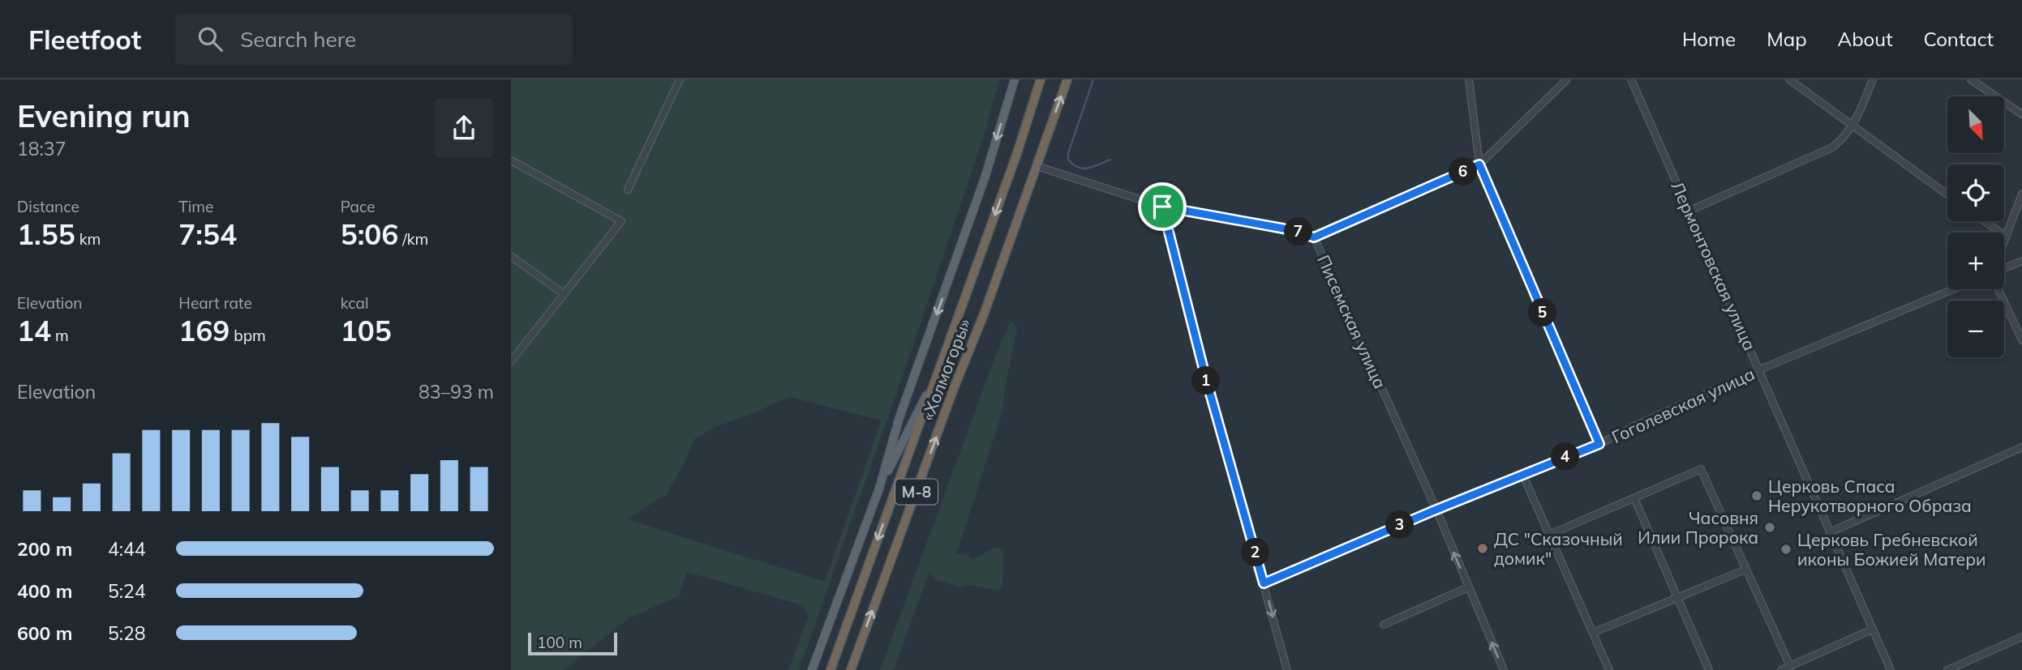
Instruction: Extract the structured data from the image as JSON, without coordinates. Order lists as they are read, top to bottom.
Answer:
{
  "streets": {
    "highway": ["«Холмогоры»", "М-8"],
    "street": ["Лермонтовская улица", "Писемская улица", "Гоголевская улица"]
  },
  "crossings": [
    ["Лермонтовская улица", "Гоголевская улица"],
    ["Писемская улица", "«Холмогоры»"],
    ["Писемская улица", "Гоголевская улица"]
  ],
  "places": [
    "Церковь Спаса Нерукотворного Образа",
    "Часовня Илии Пророка",
    "ДС \"Сказочный домик\"",
    "Церковь Гребневской иконы Божией Матери"
  ],
  "scale_bar": "100 m",
  "north": "bottom right",
  "page": {
    "header": "Fleetfoot",
    "search": "Search here",
    "nav": [
      "Home",
      "Map",
      "About",
      "Contact"
    ],
    "heading": ["Evening run", "18:37"],
    "map_buttons": ["+", "−"],
    "pins": [
      "6",
      "7",
      "5",
      "1",
      "4",
      "3",
      "2"
    ],
    "stats": [
      ["Distance", "1.55 km"],
      ["Time", "7:54"],
      ["Pace", "5:06 /km"],
      ["Elevation", "14 m"],
      ["Heart rate", "169 bpm"],
      ["kcal", "105"]
    ],
    "chart": ["Elevation", "83–93 m"],
    "list": [
      {
        "name": "200 m",
        "note": "4:44"
      },
      {
        "name": "400 m",
        "note": "5:24"
      },
      {
        "name": "600 m",
        "note": "5:28"
      }
    ],
    "scale": "100 m"
  }
}
